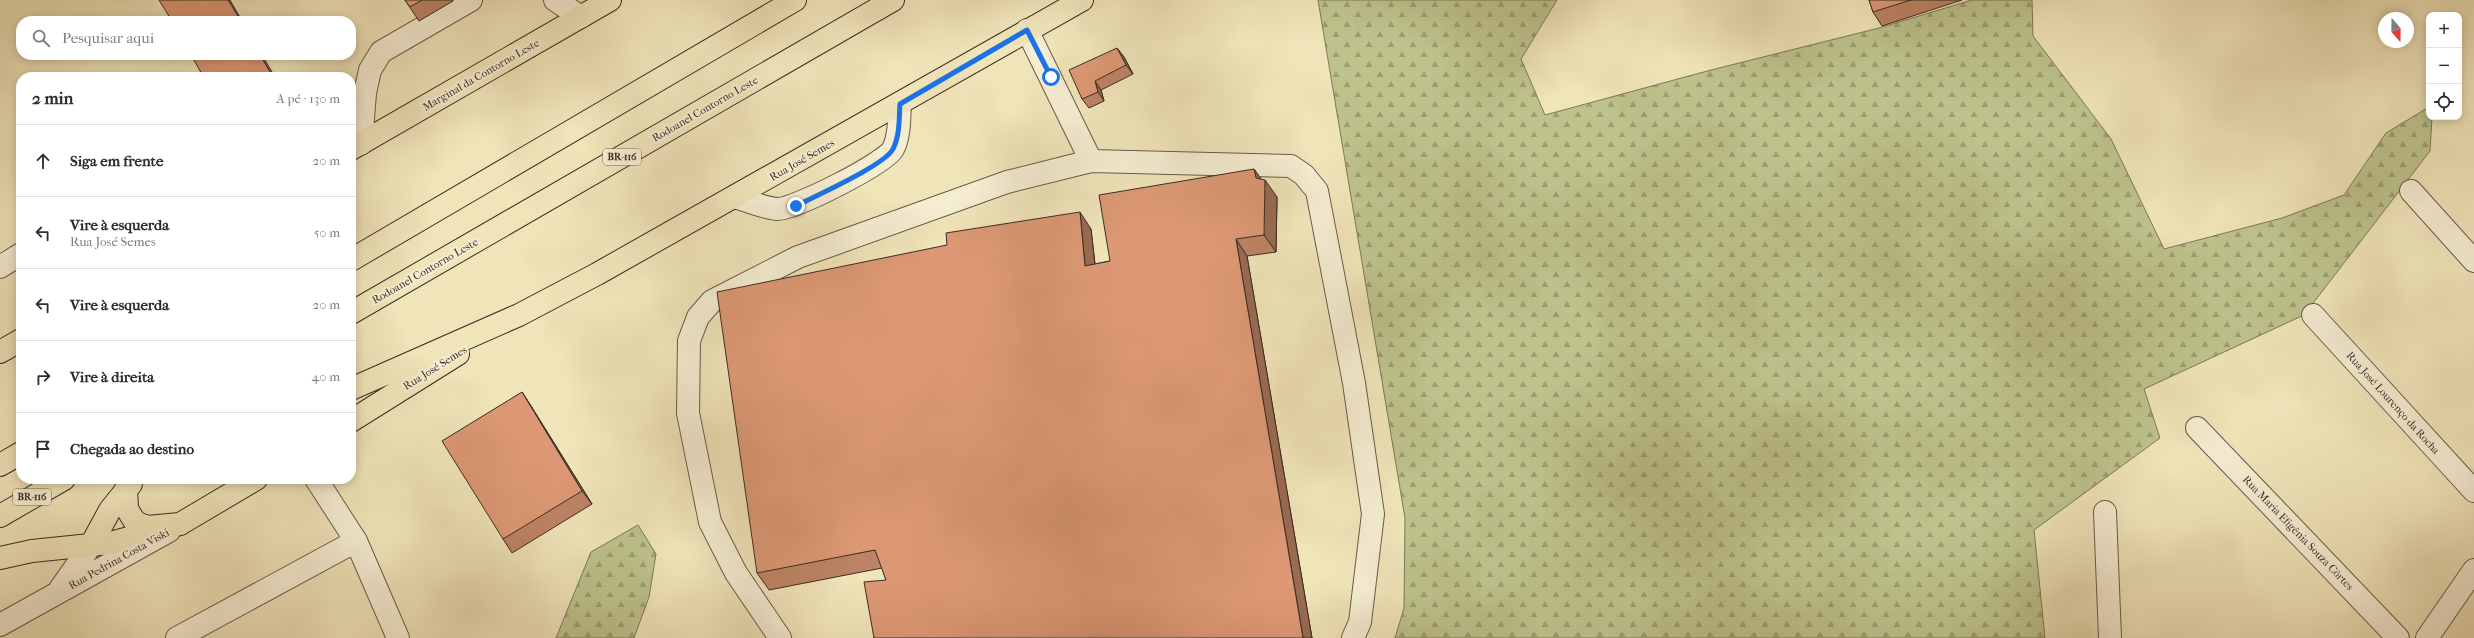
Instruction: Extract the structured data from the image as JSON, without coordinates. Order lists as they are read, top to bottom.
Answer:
{
  "streets": {
    "main road": [
      "Marginal da Contorno Leste",
      "Rodoanel Contorno Leste",
      "BR-116",
      "Rua José Semes"
    ],
    "street": ["Rua José Lourenço da Rocha", "Rua Maria Efigênia Souza Côrtes", "Rua Pedrina Costa Viski"]
  },
  "north": "bottom",
  "page": {
    "map_buttons": ["+", "−"],
    "search": "Pesquisar aqui",
    "heading": ["2 min", "A pé · 130 m"],
    "list": [
      ["Siga em frente", "20 m"],
      ["Vire à esquerda", "Rua José Semes", "50 m"],
      ["Vire à esquerda", "20 m"],
      ["Vire à direita", "40 m"],
      "Chegada ao destino"
    ]
  }
}
